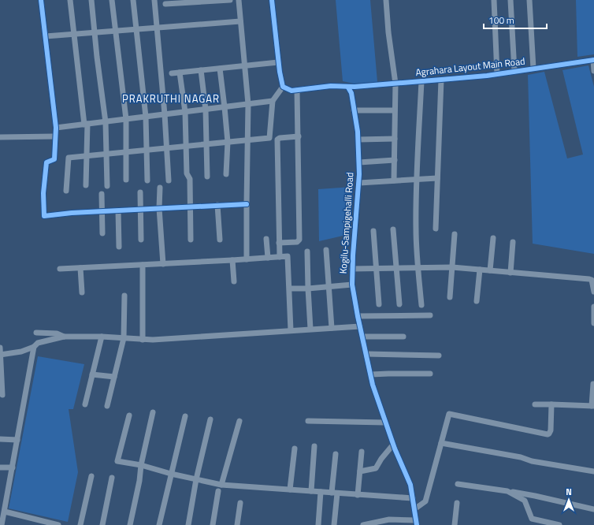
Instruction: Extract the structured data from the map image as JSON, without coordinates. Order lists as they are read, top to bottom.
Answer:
{
  "streets": {
    "street": ["Agrahara Layout Main Road", "Kogilu-Sampigehalli Road"]
  },
  "crossings": [
    ["Agrahara Layout Main Road", "Kogilu-Sampigehalli Road"]
  ],
  "districts": ["PRAKRUTHI NAGAR"],
  "scale_bar": "100 m",
  "north": "top"
}
